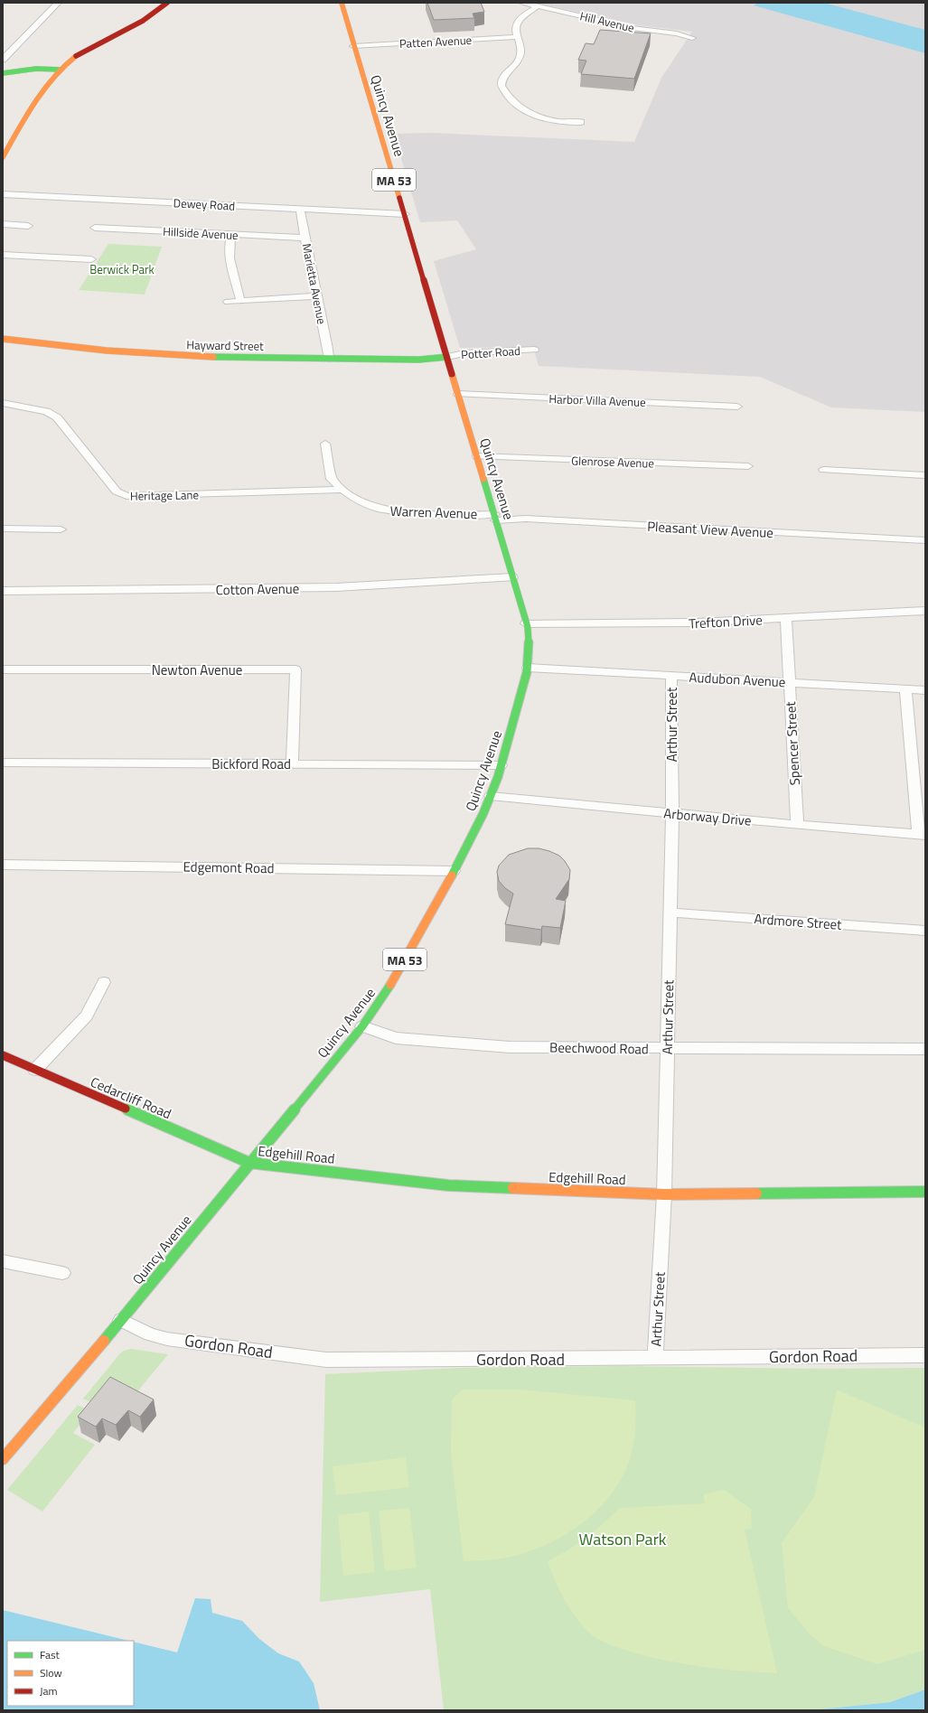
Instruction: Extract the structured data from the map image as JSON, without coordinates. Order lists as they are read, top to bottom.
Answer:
{
  "streets": {
    "main road": [
      "Quincy Avenue",
      "MA 53",
      "Hayward Street",
      "Cedarcliff Road",
      "Edgehill Road"
    ],
    "street": [
      "Hill Avenue",
      "Patten Avenue",
      "Dewey Road",
      "Hillside Avenue",
      "Marietta Avenue",
      "Potter Road",
      "Harbor Villa Avenue",
      "Glenrose Avenue",
      "Heritage Lane",
      "Warren Avenue",
      "Pleasant View Avenue",
      "Cotton Avenue",
      "Trefton Drive",
      "Newton Avenue",
      "Audubon Avenue",
      "Arthur Street",
      "Spencer Street",
      "Bickford Road",
      "Arborway Drive",
      "Edgemont Road",
      "Ardmore Street",
      "Beechwood Road",
      "Gordon Road"
    ]
  },
  "crossings": [
    ["Patten Avenue", "Quincy Avenue"],
    ["Quincy Avenue", "Dewey Road"],
    ["Quincy Avenue", "Hayward Street"],
    ["Quincy Avenue", "Potter Road"],
    ["Quincy Avenue", "Harbor Villa Avenue"],
    ["Quincy Avenue", "Glenrose Avenue"],
    ["Quincy Avenue", "Warren Avenue"],
    ["Quincy Avenue", "Pleasant View Avenue"],
    ["Quincy Avenue", "Cotton Avenue"],
    ["Quincy Avenue", "Trefton Drive"],
    ["Quincy Avenue", "Audubon Avenue"],
    ["Quincy Avenue", "Bickford Road"],
    ["Quincy Avenue", "Arborway Drive"],
    ["Quincy Avenue", "Edgemont Road"],
    ["Quincy Avenue", "Beechwood Road"],
    ["Quincy Avenue", "Cedarcliff Road"],
    ["Quincy Avenue", "Edgehill Road"],
    ["Quincy Avenue", "Gordon Road"],
    ["Dewey Road", "Marietta Avenue"],
    ["Hillside Avenue", "Marietta Avenue"],
    ["Marietta Avenue", "Hayward Street"],
    ["Hayward Street", "Potter Road"],
    ["Heritage Lane", "Warren Avenue"],
    ["Warren Avenue", "Pleasant View Avenue"],
    ["Trefton Drive", "Spencer Street"],
    ["Newton Avenue", "Bickford Road"],
    ["Audubon Avenue", "Arthur Street"],
    ["Audubon Avenue", "Spencer Street"],
    ["Arthur Street", "Arborway Drive"],
    ["Arthur Street", "Ardmore Street"],
    ["Arthur Street", "Beechwood Road"],
    ["Arthur Street", "Edgehill Road"],
    ["Arthur Street", "Gordon Road"],
    ["Spencer Street", "Arborway Drive"],
    ["Cedarcliff Road", "Edgehill Road"]
  ],
  "parks": ["Berwick Park", "Watson Park"],
  "legend": ["Fast", "Slow", "Jam"]
}
